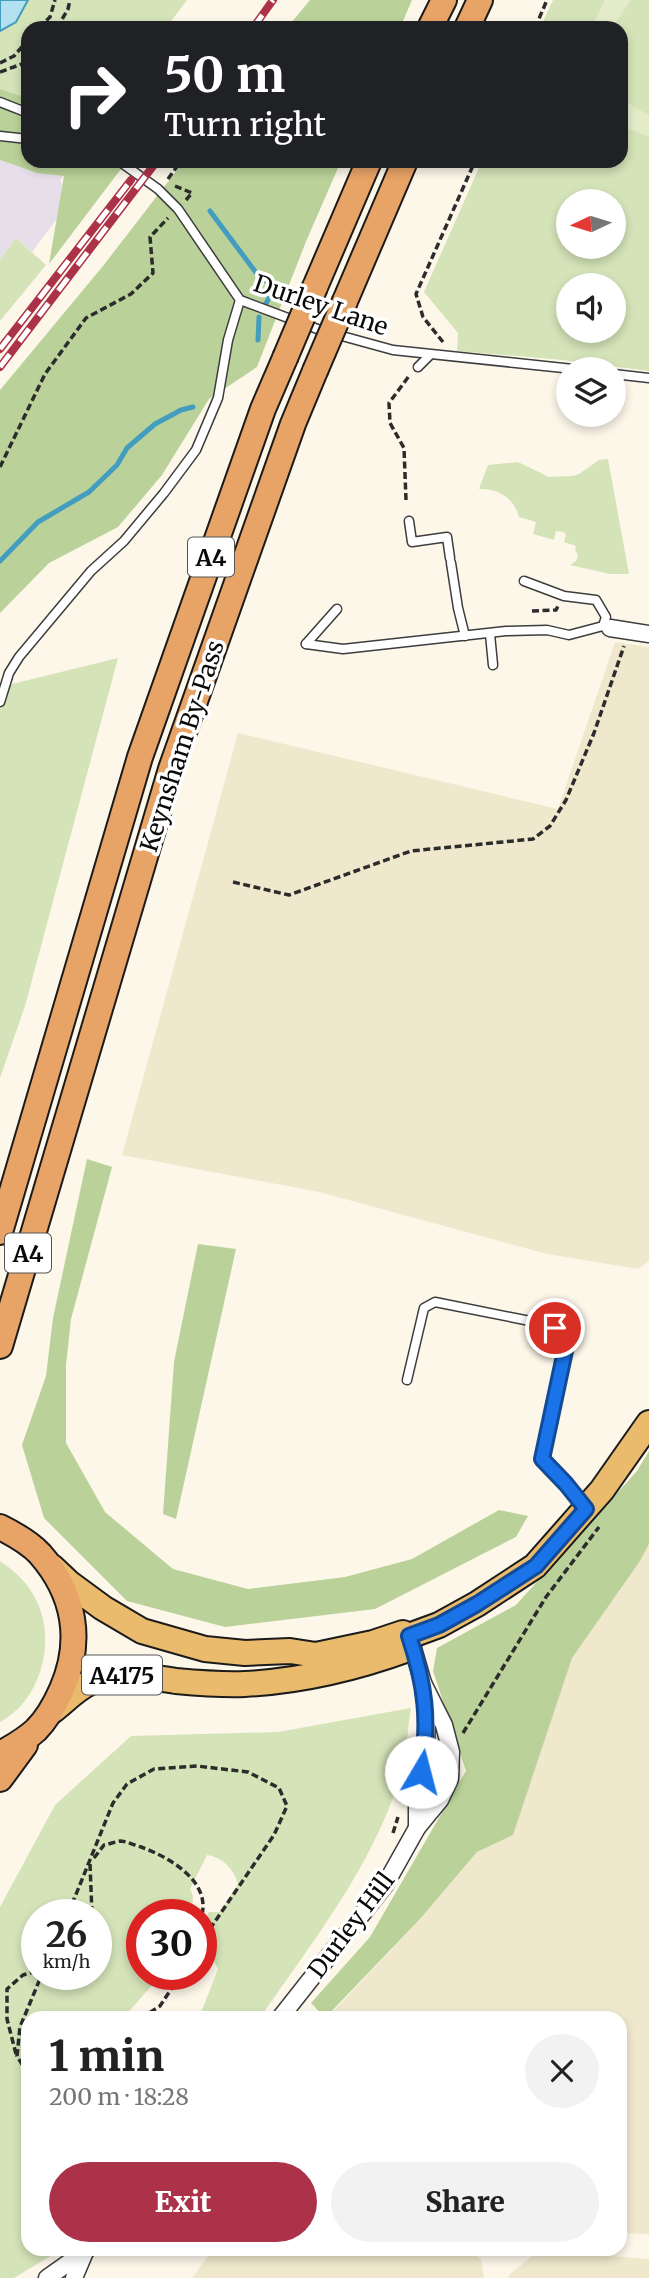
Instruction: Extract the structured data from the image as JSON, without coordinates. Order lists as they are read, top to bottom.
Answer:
{
  "streets": {
    "highway": ["A4", "Keynsham By-Pass"],
    "main road": ["A4175"],
    "street": ["Durley Hill"],
    "lane": ["Durley Lane"]
  },
  "crossings": [
    ["A4175", "Durley Hill"]
  ],
  "north": "left",
  "page": {
    "turn": ["50 m", "Turn right"],
    "speed": "26 km/h",
    "limit": "30",
    "heading": ["1 min", "200 m · 18:28"],
    "buttons": ["Exit", "Share"]
  }
}
